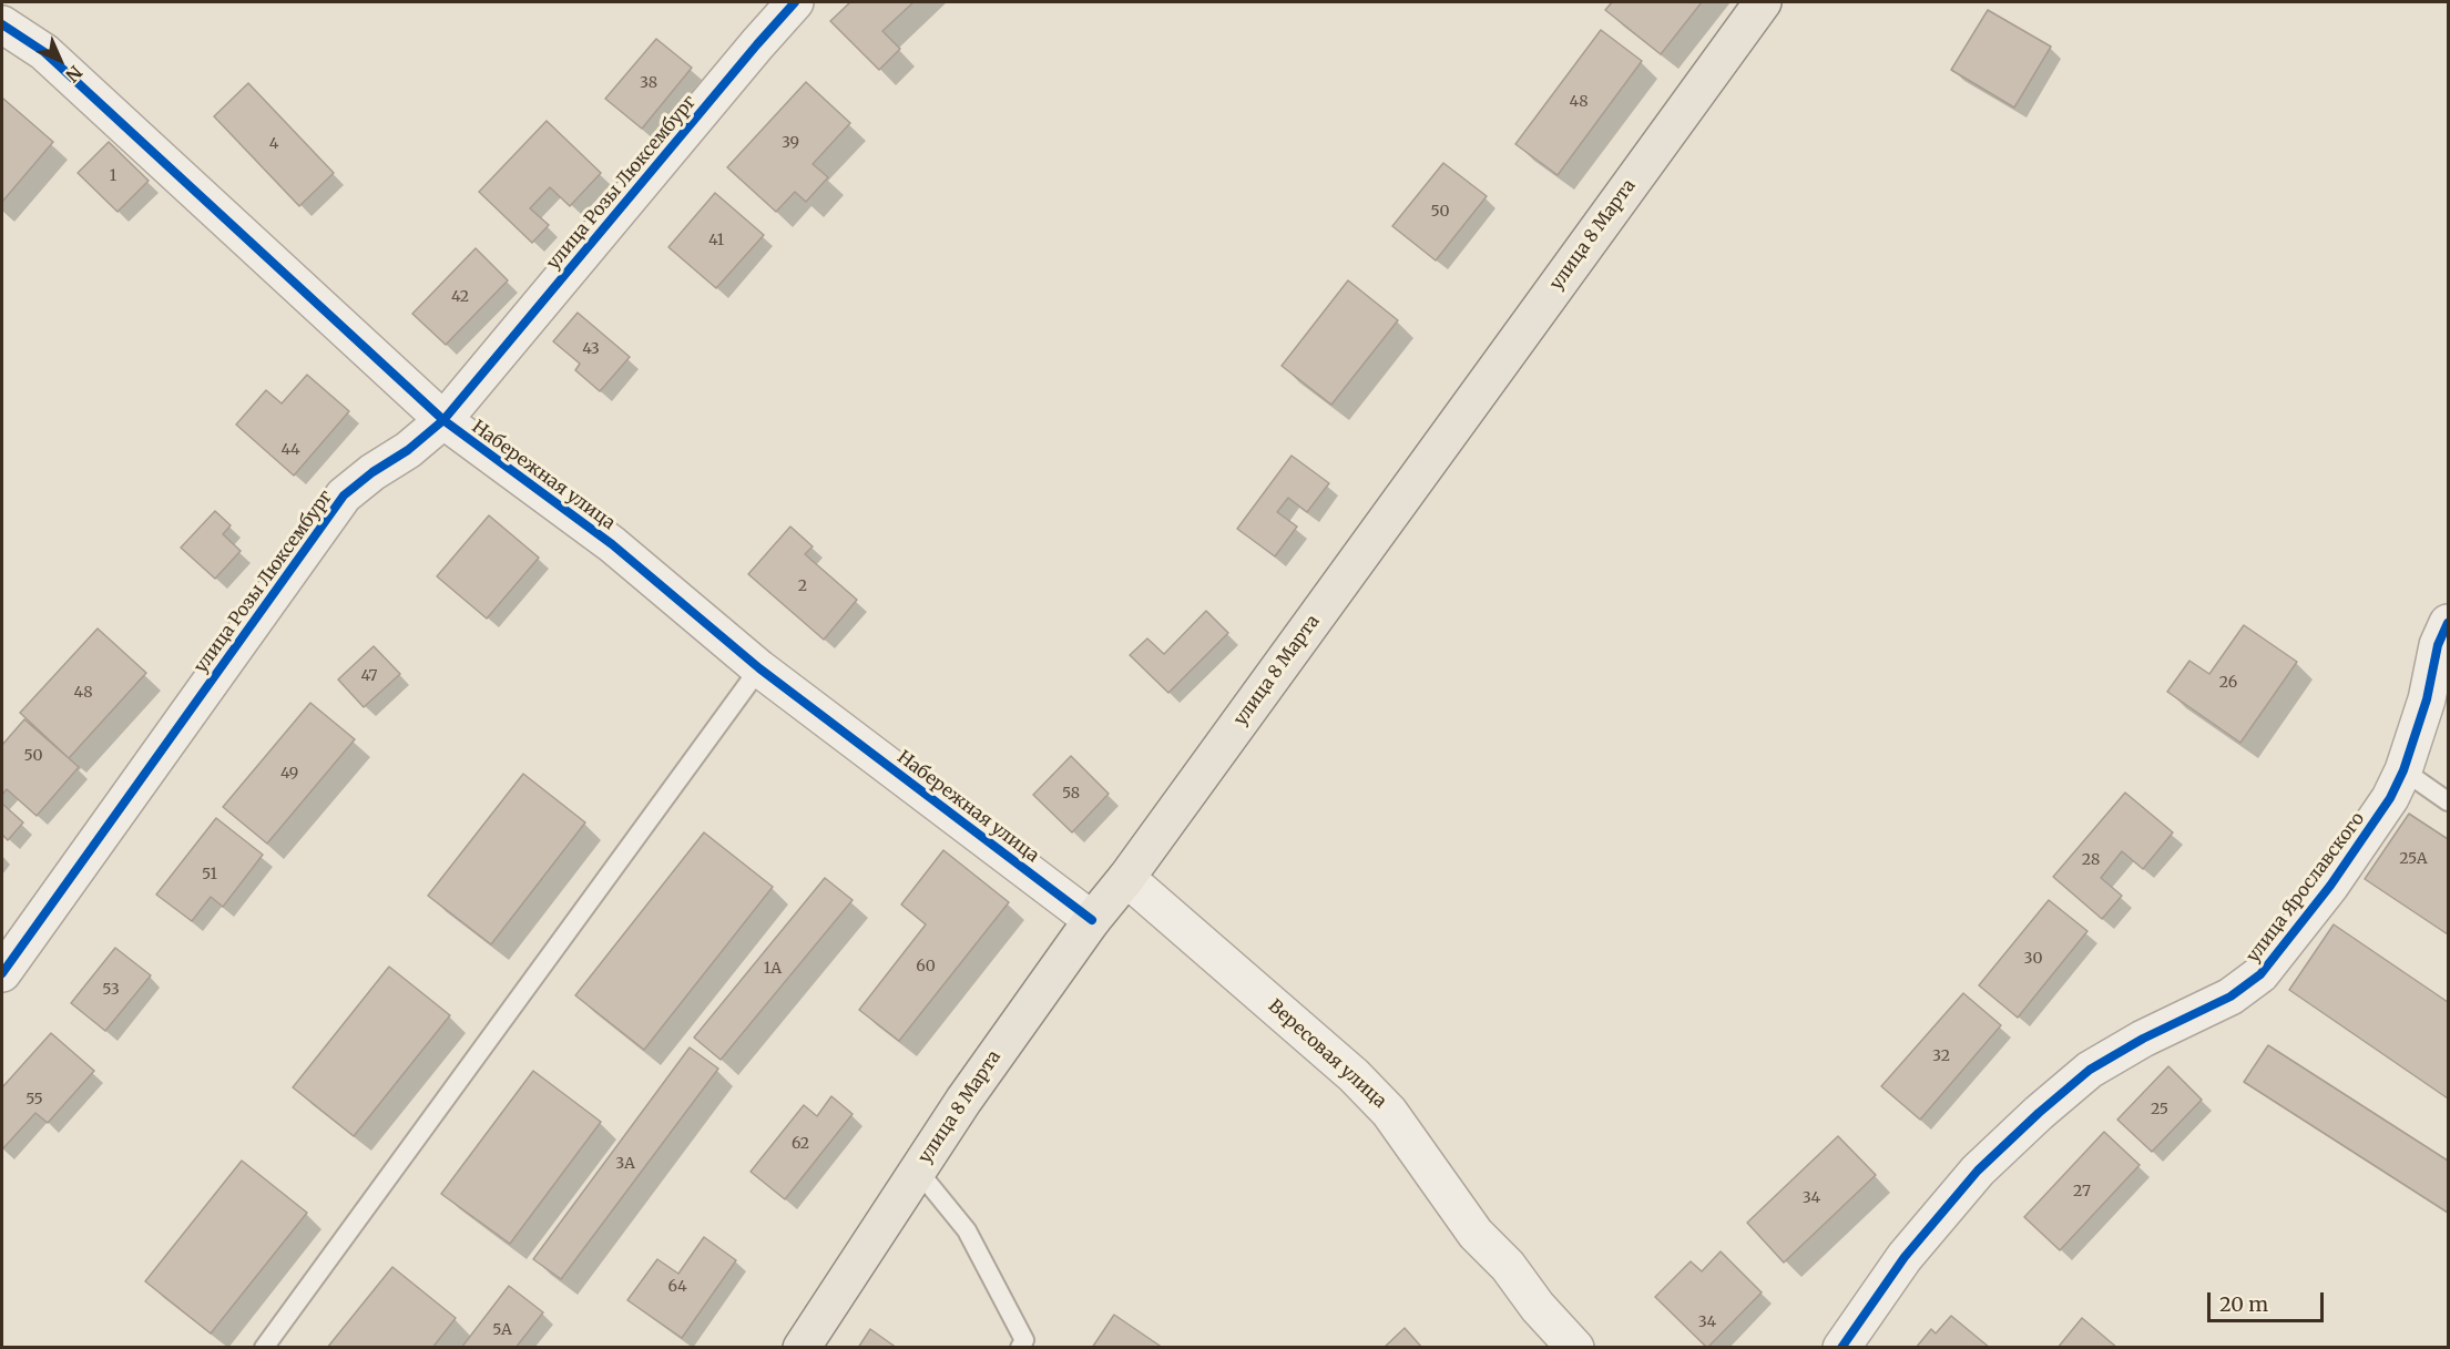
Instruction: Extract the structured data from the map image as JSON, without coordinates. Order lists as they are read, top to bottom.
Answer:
{
  "streets": {
    "main road": ["улица 8 Марта"],
    "street": [
      "улица Розы Люксембург",
      "Набережная улица",
      "улица Ярославского",
      "Вересовая улица"
    ]
  },
  "crossings": [
    ["улица Розы Люксембург", "Набережная улица"],
    ["улица 8 Марта", "Набережная улица"],
    ["улица 8 Марта", "Вересовая улица"]
  ],
  "house_numbers": [
    "38",
    "48",
    "39",
    "4",
    "1",
    "50",
    "41",
    "42",
    "43",
    "44",
    "2",
    "47",
    "26",
    "48",
    "50",
    "49",
    "58",
    "25А",
    "28",
    "51",
    "30",
    "60",
    "1А",
    "53",
    "32",
    "55",
    "25",
    "62",
    "3А",
    "27",
    "34",
    "64",
    "34",
    "5А"
  ],
  "scale_bar": "20 m",
  "north": "bottom right"
}
